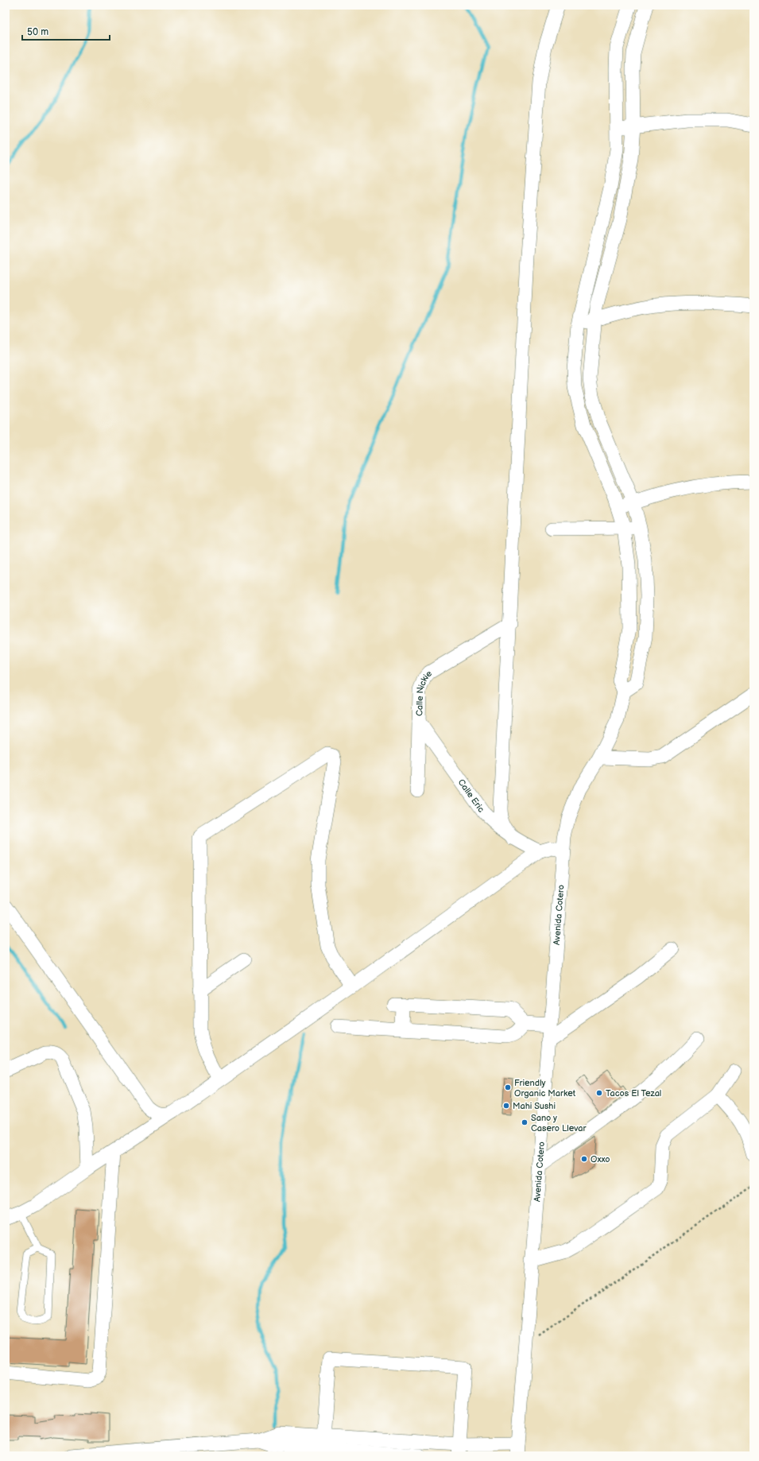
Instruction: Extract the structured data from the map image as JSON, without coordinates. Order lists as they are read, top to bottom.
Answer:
{
  "streets": {
    "street": ["Calle Nickie", "Calle Eric", "Avenida Cotero"]
  },
  "crossings": [
    ["Calle Nickie", "Calle Eric"]
  ],
  "places": [
    "Friendly Organic Market",
    "Tacos El Tezal",
    "Mahi Sushi",
    "Sano y Casero Llevar",
    "Oxxo"
  ],
  "scale_bar": "50 m"
}
